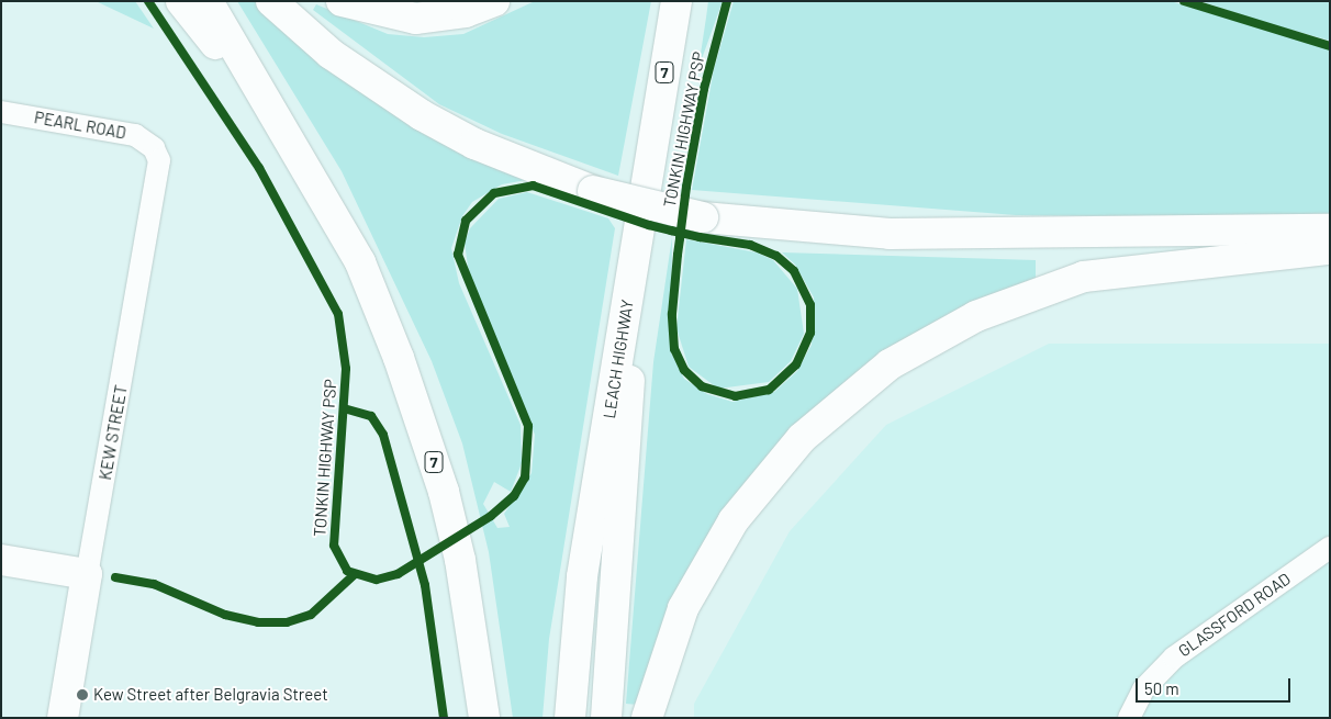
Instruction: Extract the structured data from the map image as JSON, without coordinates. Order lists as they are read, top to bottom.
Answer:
{
  "streets": {
    "main road": ["7", "LEACH HIGHWAY", "KEW STREET"],
    "street": ["PEARL ROAD", "GLASSFORD ROAD"],
    "cycle path": ["TONKIN HIGHWAY PSP"]
  },
  "crossings": [
    ["PEARL ROAD", "KEW STREET"]
  ],
  "places": ["Kew Street after Belgravia Street"],
  "scale_bar": "50 m"
}
